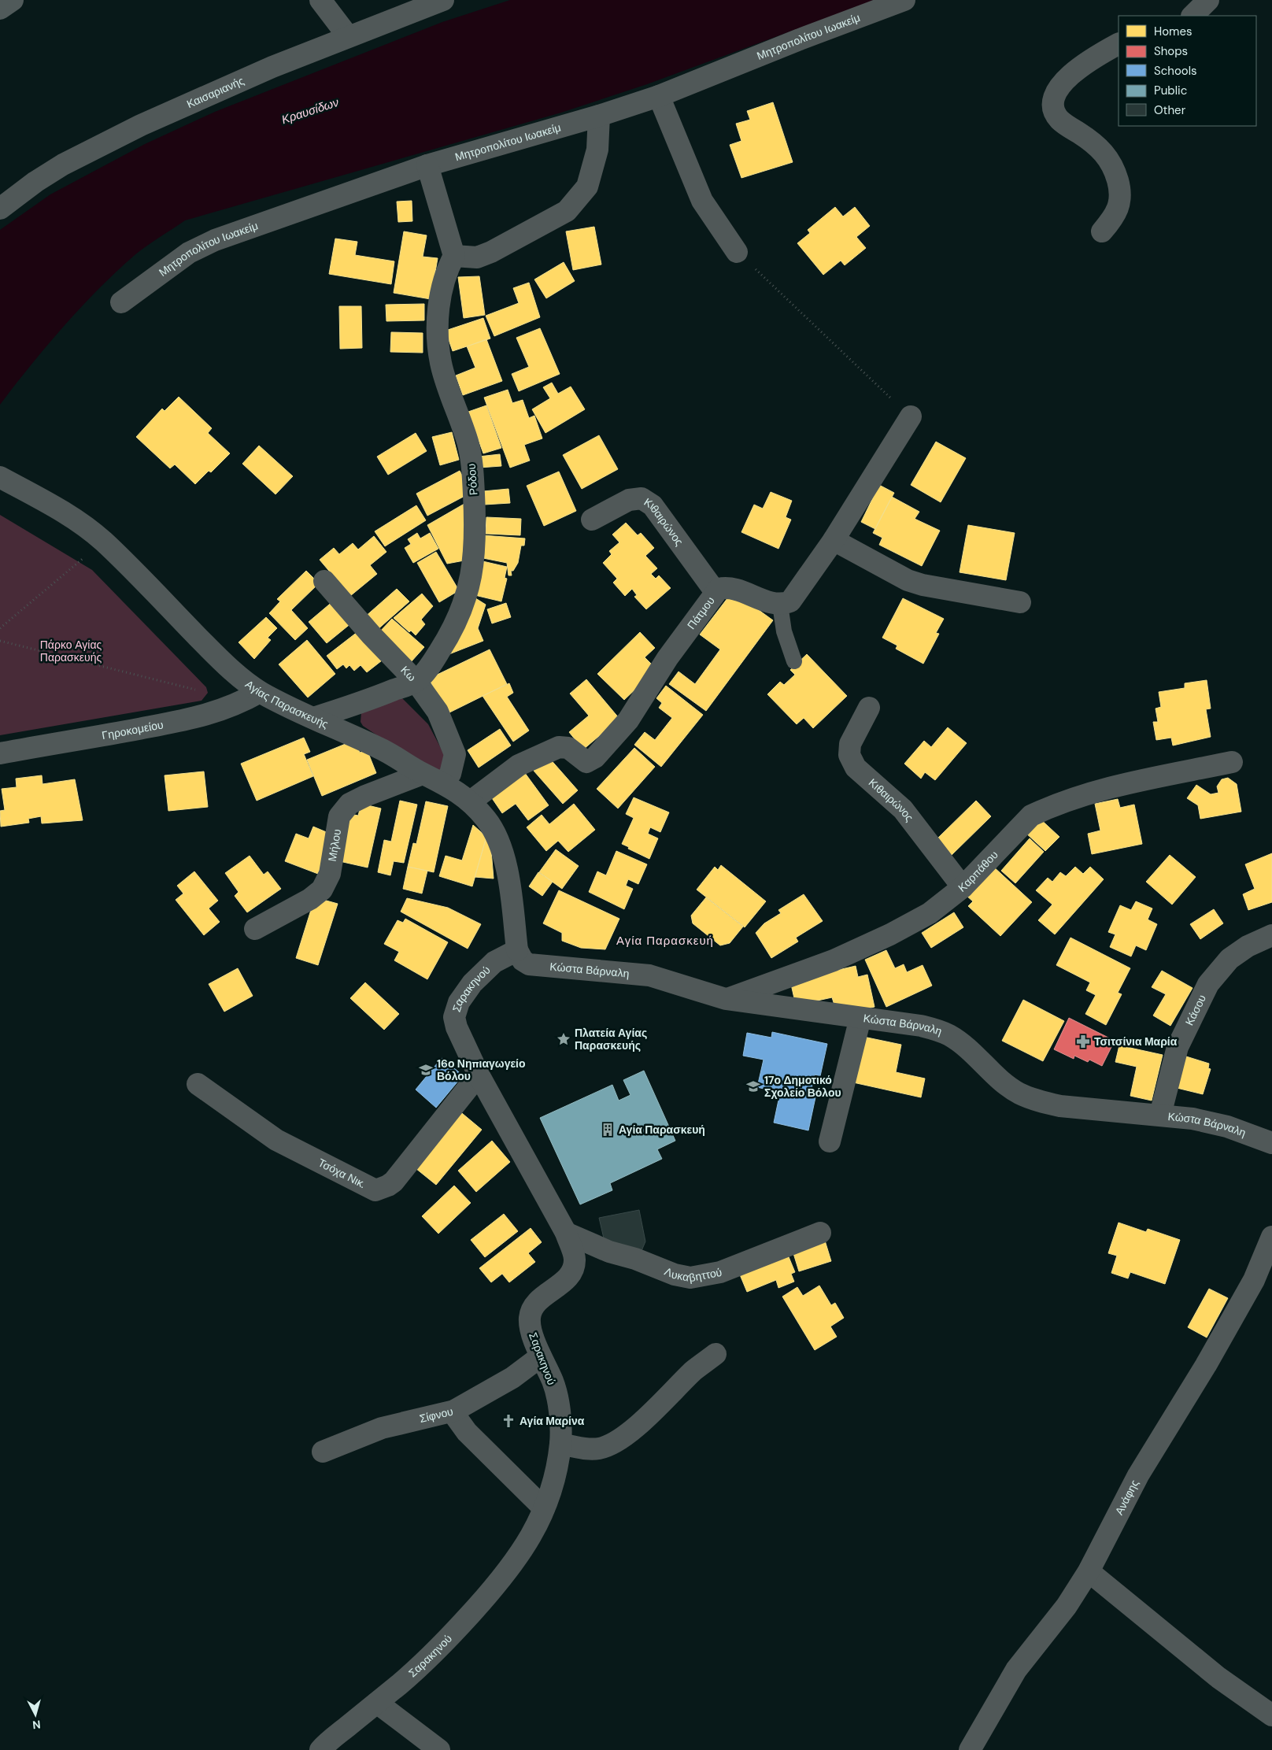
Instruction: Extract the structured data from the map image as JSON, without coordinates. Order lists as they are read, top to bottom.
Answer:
{
  "streets": {
    "street": [
      "Μητροπολίτου Ιωακείμ",
      "Καισαριανής",
      "Ρόδου",
      "Κιθαιρώνος",
      "Πάτμου",
      "Κω",
      "Αγίας Παρασκευής",
      "Γηροκομείου",
      "Μήλου",
      "Καρπάθου",
      "Κώστα Βάρναλη",
      "Σαρακηνού",
      "Κάσου",
      "Τσόχα Νικ.",
      "Λυκαβηττού",
      "Σίφνου",
      "Ανάφης"
    ]
  },
  "crossings": [
    ["Ρόδου", "Κω"],
    ["Ρόδου", "Αγίας Παρασκευής"],
    ["Κιθαιρώνος", "Πάτμου"],
    ["Κιθαιρώνος", "Καρπάθου"],
    ["Πάτμου", "Αγίας Παρασκευής"],
    ["Κω", "Αγίας Παρασκευής"],
    ["Αγίας Παρασκευής", "Γηροκομείου"],
    ["Αγίας Παρασκευής", "Μήλου"],
    ["Αγίας Παρασκευής", "Κώστα Βάρναλη"],
    ["Αγίας Παρασκευής", "Σαρακηνού"],
    ["Καρπάθου", "Κώστα Βάρναλη"],
    ["Κώστα Βάρναλη", "Σαρακηνού"],
    ["Κώστα Βάρναλη", "Κάσου"],
    ["Σαρακηνού", "Τσόχα Νικ."],
    ["Σαρακηνού", "Λυκαβηττού"],
    ["Σαρακηνού", "Σίφνου"]
  ],
  "districts": ["Αγία Παρασκευή"],
  "water": ["Κραυσίδων"],
  "parks": ["Πάρκο Αγίας Παρασκευής"],
  "places": {
    "place": ["Πλατεία Αγίας Παρασκευής"],
    "pharmacy": ["Τσιτσίνια Μαρία"],
    "school or university": ["16ο Νηπιαγωγείο Βόλου", "17ο Δημοτικό Σχολείο Βόλου"],
    "building": ["Αγία Παρασκευή"],
    "church": ["Αγία Μαρίνα"]
  },
  "legend": [
    "Homes",
    "Shops",
    "Schools",
    "Public",
    "Other"
  ],
  "north": "bottom"
}
